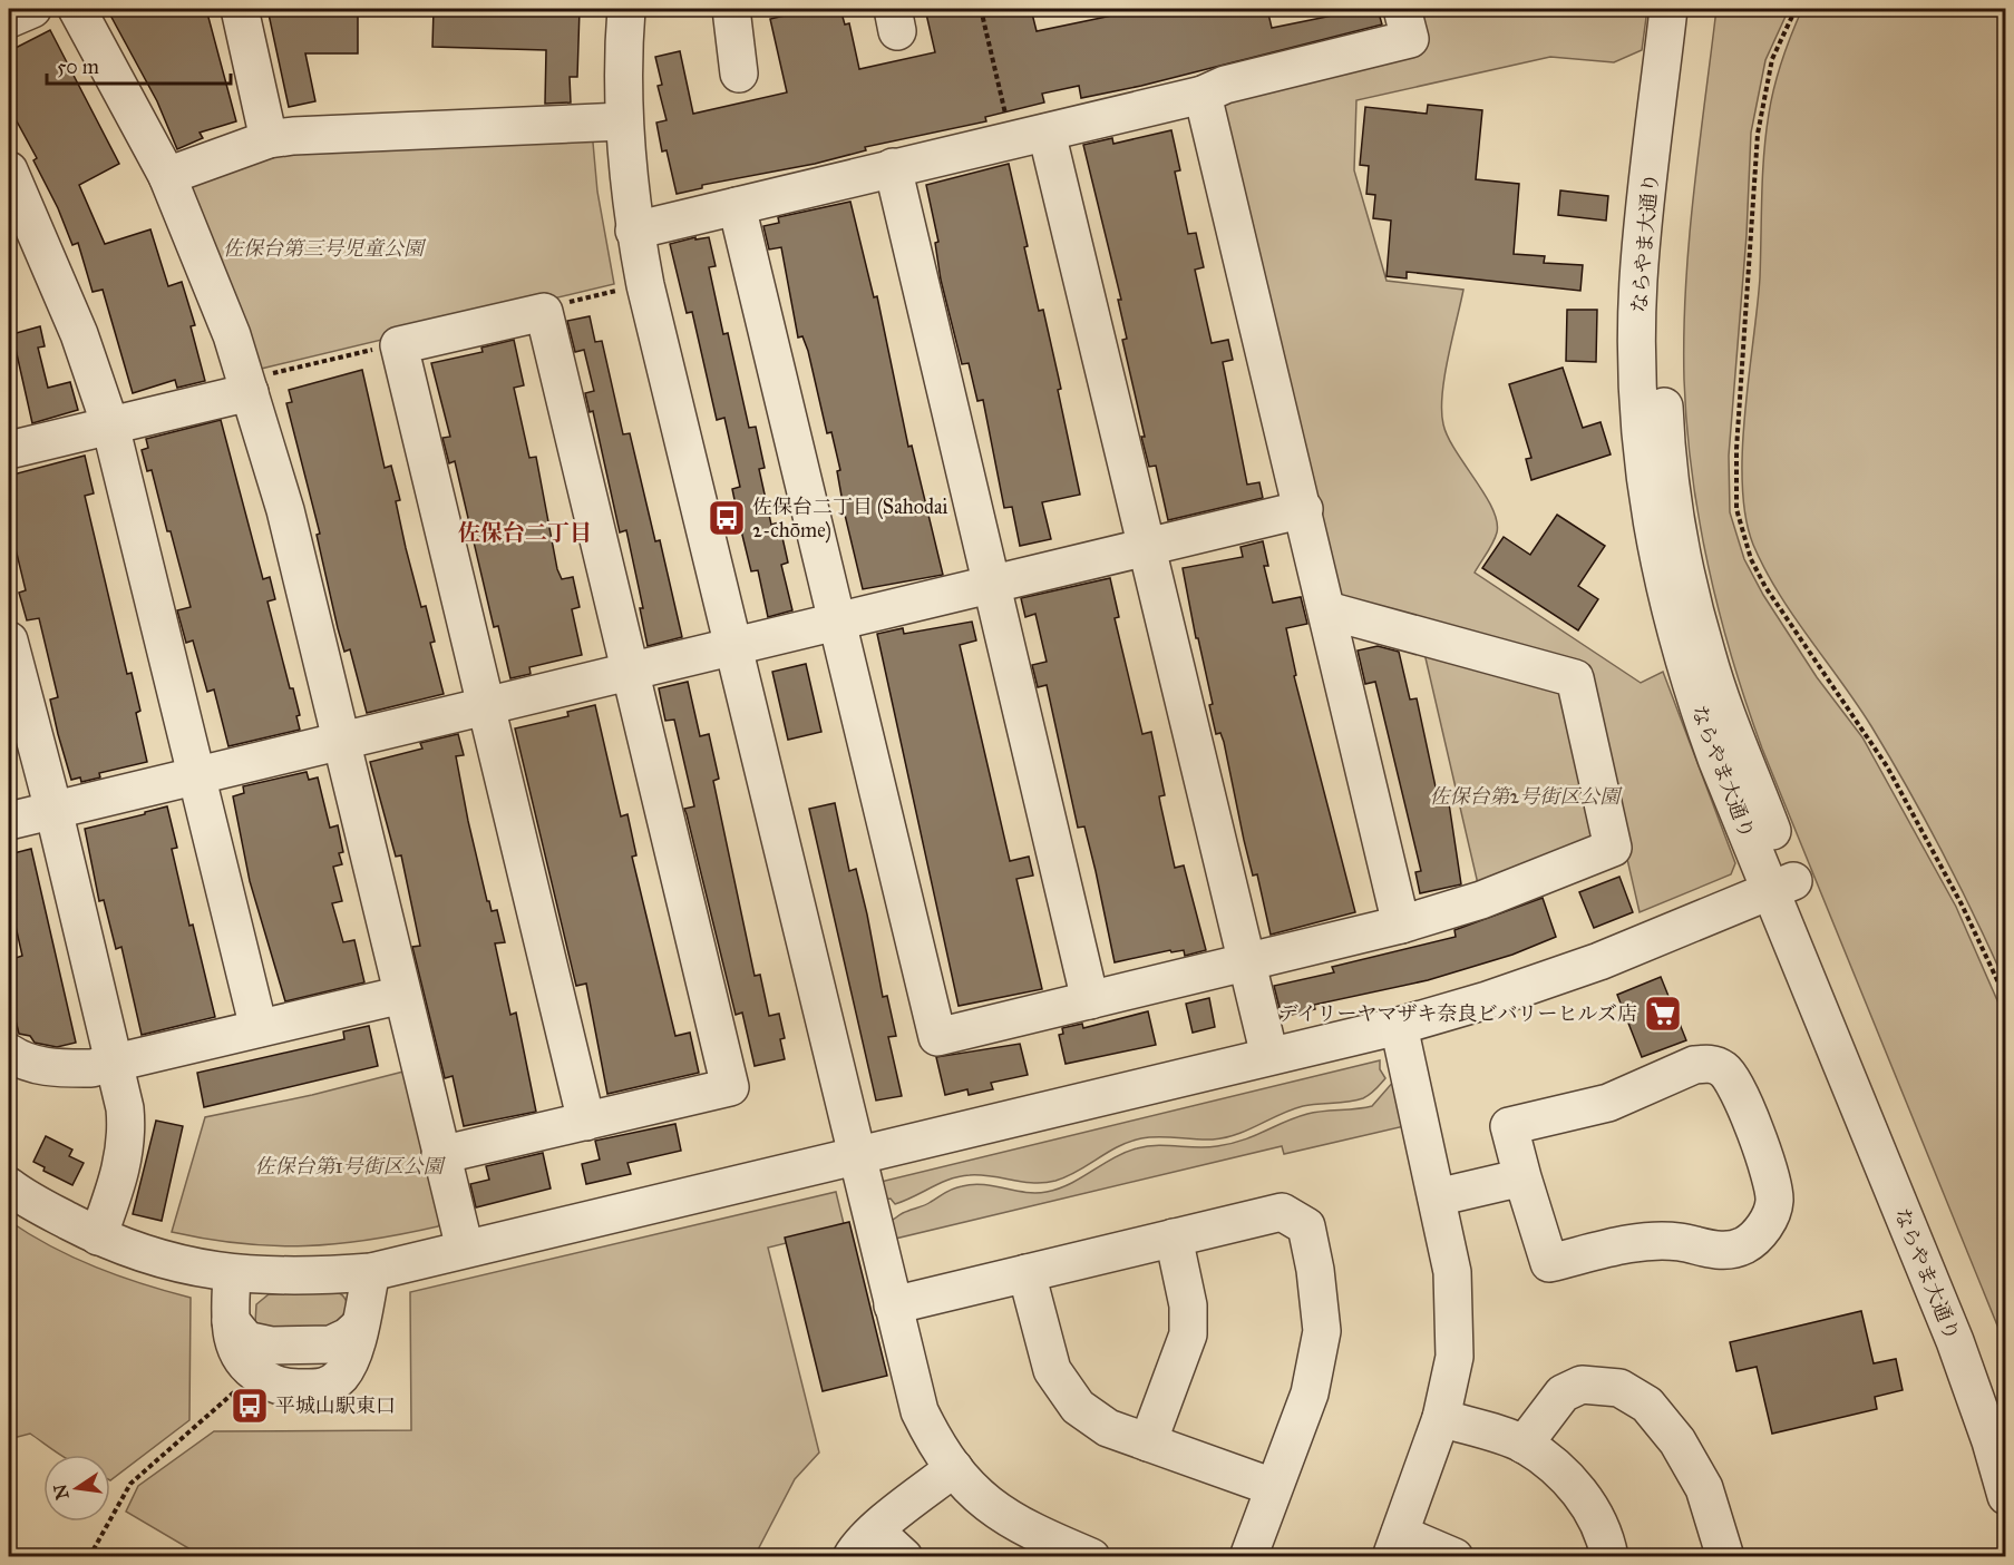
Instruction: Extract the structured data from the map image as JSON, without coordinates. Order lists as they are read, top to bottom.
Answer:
{
  "streets": {
    "street": ["ならやま大通り"]
  },
  "districts": ["佐保台二丁目"],
  "parks": ["佐保台第三号児童公園", "佐保台第2号街区公園", "佐保台第1号街区公園"],
  "places": {
    "bus stop": ["佐保台二丁目 (Sahodai 2-chōme)", "平城山駅東口"],
    "supermarket": ["デイリーヤマザキ奈良ビバリーヒルズ店"]
  },
  "scale_bar": "50 m",
  "north": "left"
}
